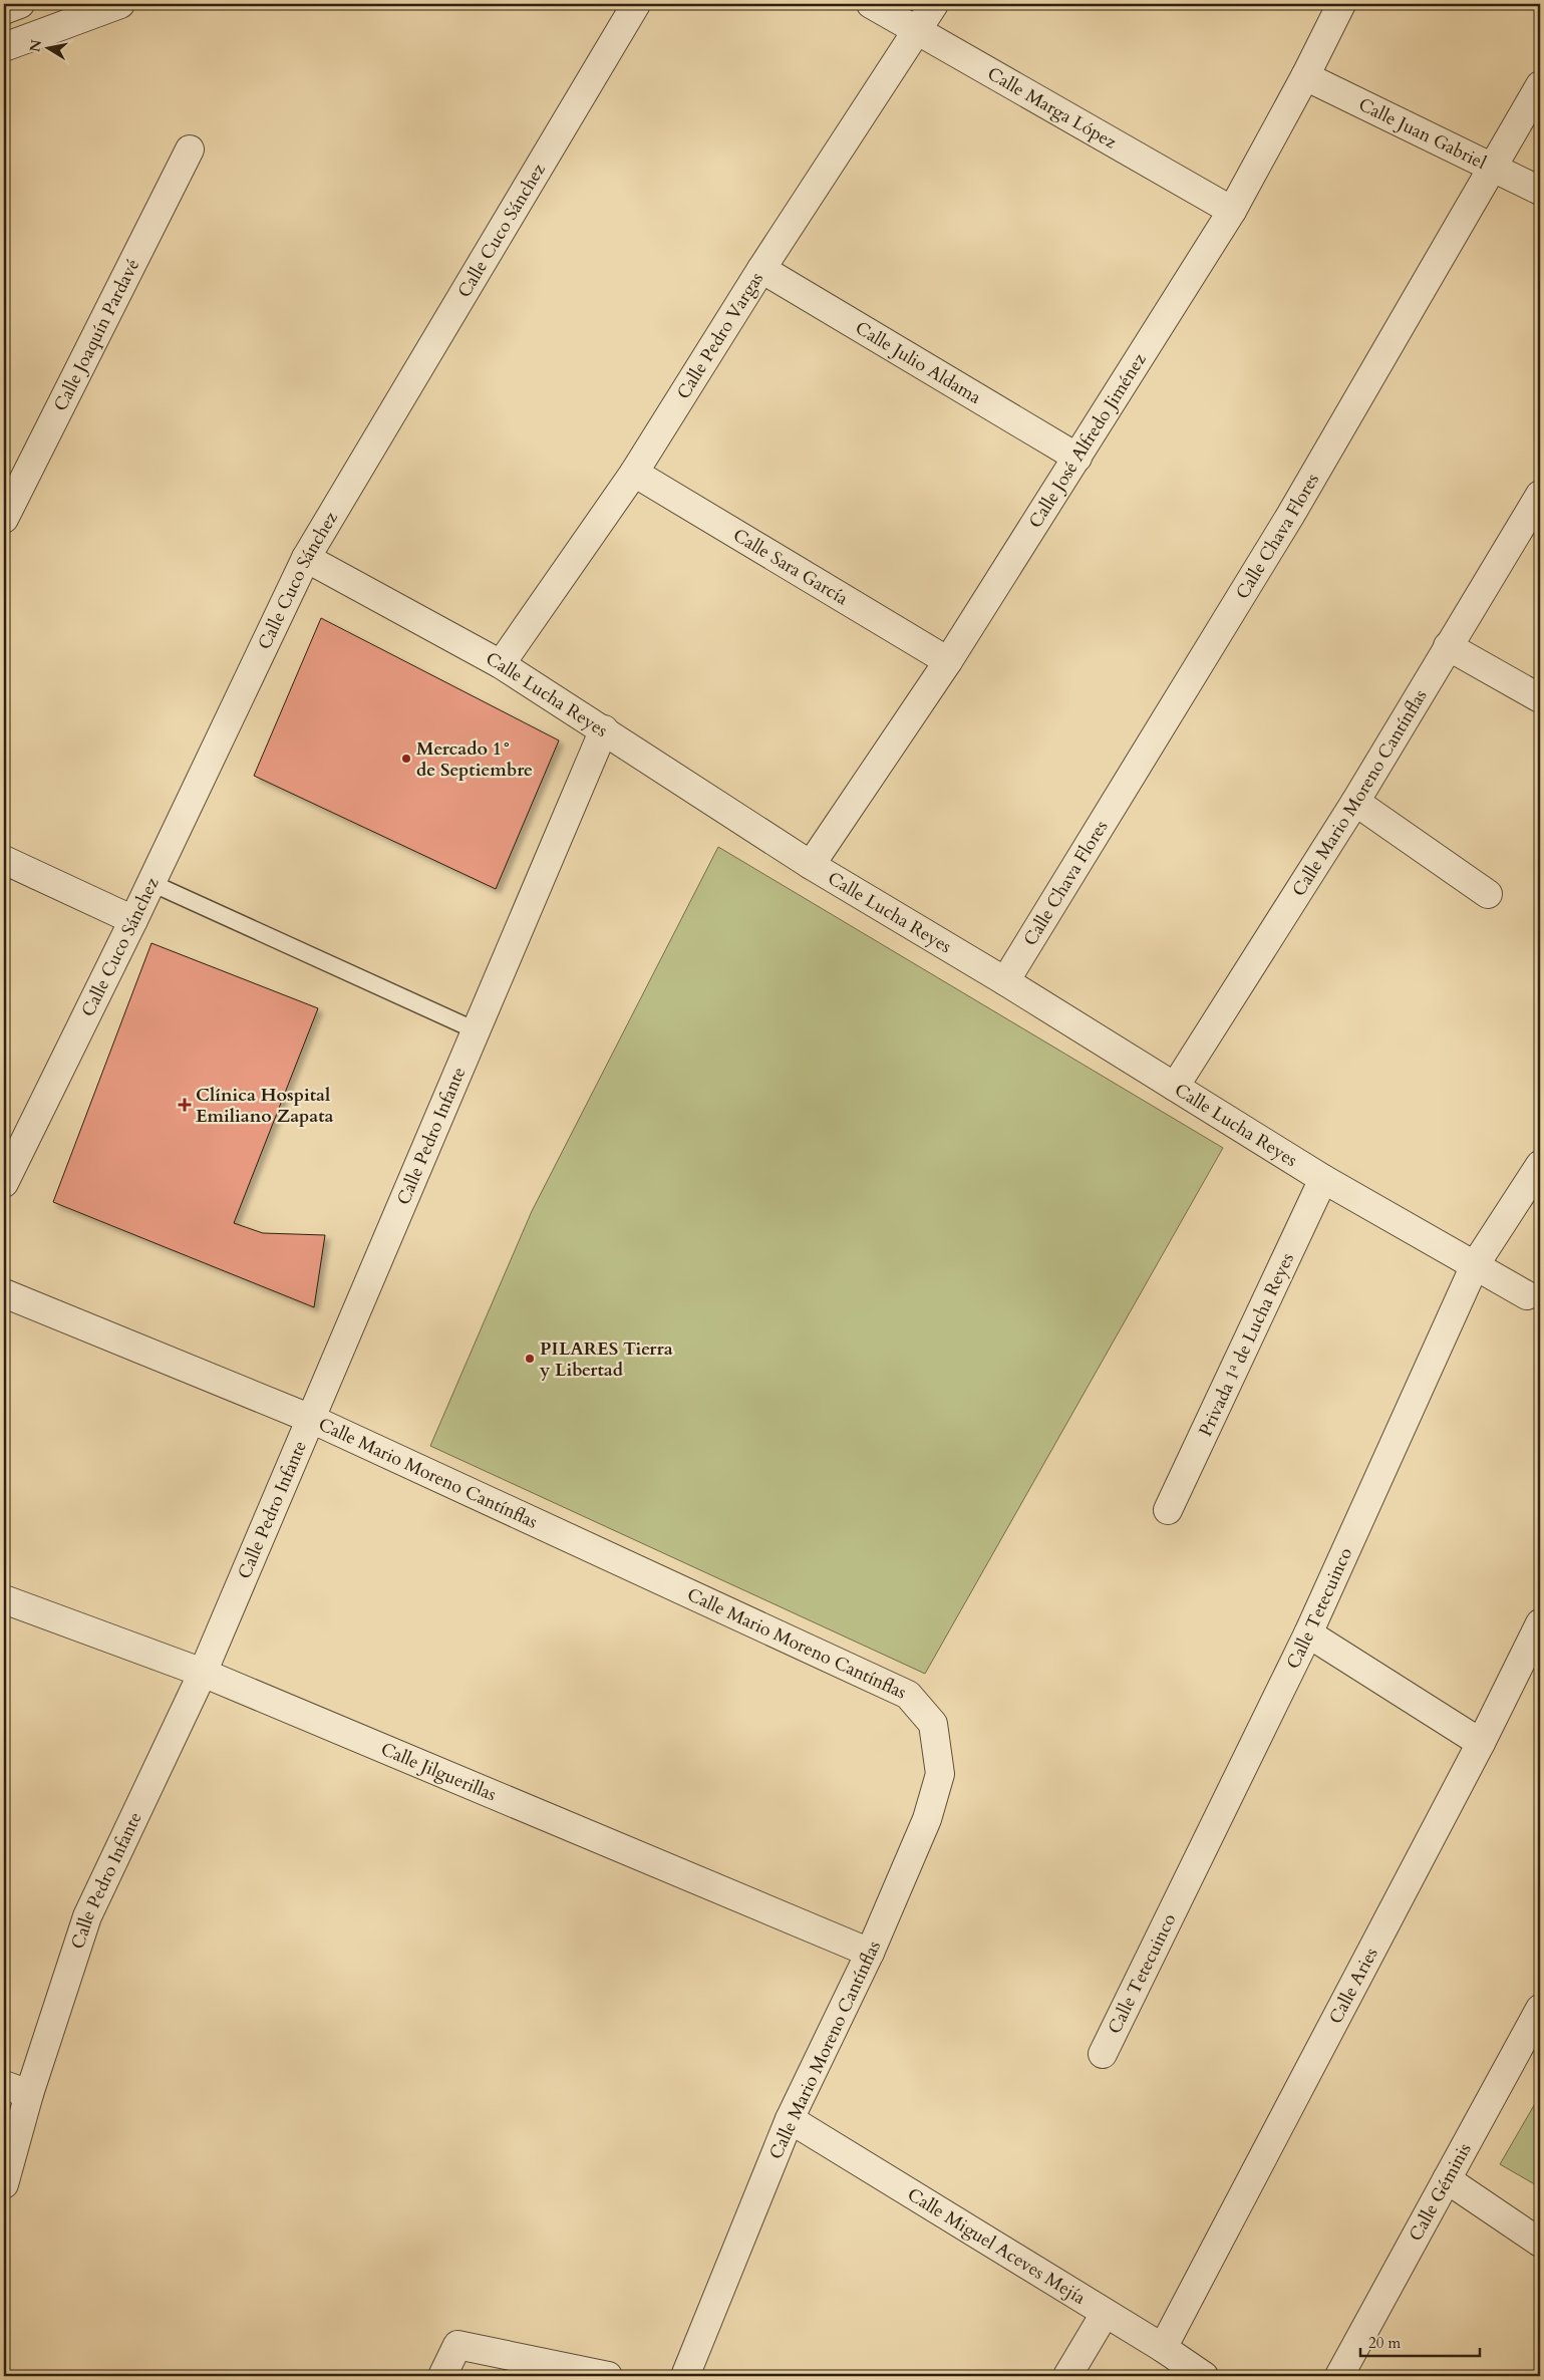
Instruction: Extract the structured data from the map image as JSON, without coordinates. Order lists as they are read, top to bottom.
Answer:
{
  "streets": {
    "street": [
      "Calle Marga López",
      "Calle Juan Gabriel",
      "Calle Cuco Sánchez",
      "Calle Joaquín Pardavé",
      "Calle Pedro Vargas",
      "Calle Julio Aldama",
      "Calle José Alfredo Jiménez",
      "Calle Chava Flores",
      "Calle Sara García",
      "Calle Lucha Reyes",
      "Calle Mario Moreno Cantínflas",
      "Calle Pedro Infante",
      "Privada 1ª de Lucha Reyes",
      "Calle Tetecuinco",
      "Calle Jilguerillas",
      "Calle Aries",
      "Calle Géminis",
      "Calle Miguel Aceves Mejía"
    ]
  },
  "crossings": [
    ["Calle Marga López", "Calle Pedro Vargas"],
    ["Calle Marga López", "Calle José Alfredo Jiménez"],
    ["Calle Juan Gabriel", "Calle José Alfredo Jiménez"],
    ["Calle Juan Gabriel", "Calle Chava Flores"],
    ["Calle Cuco Sánchez", "Calle Lucha Reyes"],
    ["Calle Pedro Vargas", "Calle Julio Aldama"],
    ["Calle Pedro Vargas", "Calle Sara García"],
    ["Calle Pedro Vargas", "Calle Lucha Reyes"],
    ["Calle Julio Aldama", "Calle José Alfredo Jiménez"],
    ["Calle José Alfredo Jiménez", "Calle Sara García"],
    ["Calle José Alfredo Jiménez", "Calle Lucha Reyes"],
    ["Calle Chava Flores", "Calle Lucha Reyes"],
    ["Calle Lucha Reyes", "Calle Mario Moreno Cantínflas"],
    ["Calle Lucha Reyes", "Calle Pedro Infante"],
    ["Calle Lucha Reyes", "Privada 1ª de Lucha Reyes"],
    ["Calle Lucha Reyes", "Calle Tetecuinco"],
    ["Calle Mario Moreno Cantínflas", "Calle Pedro Infante"],
    ["Calle Mario Moreno Cantínflas", "Calle Jilguerillas"],
    ["Calle Mario Moreno Cantínflas", "Calle Miguel Aceves Mejía"],
    ["Calle Pedro Infante", "Calle Jilguerillas"],
    ["Calle Aries", "Calle Miguel Aceves Mejía"]
  ],
  "places": {
    "other": ["Mercado 1° de Septiembre", "PILARES Tierra y Libertad"],
    "health": ["Clínica Hospital Emiliano Zapata"]
  },
  "scale_bar": "20 m",
  "north": "left"
}
